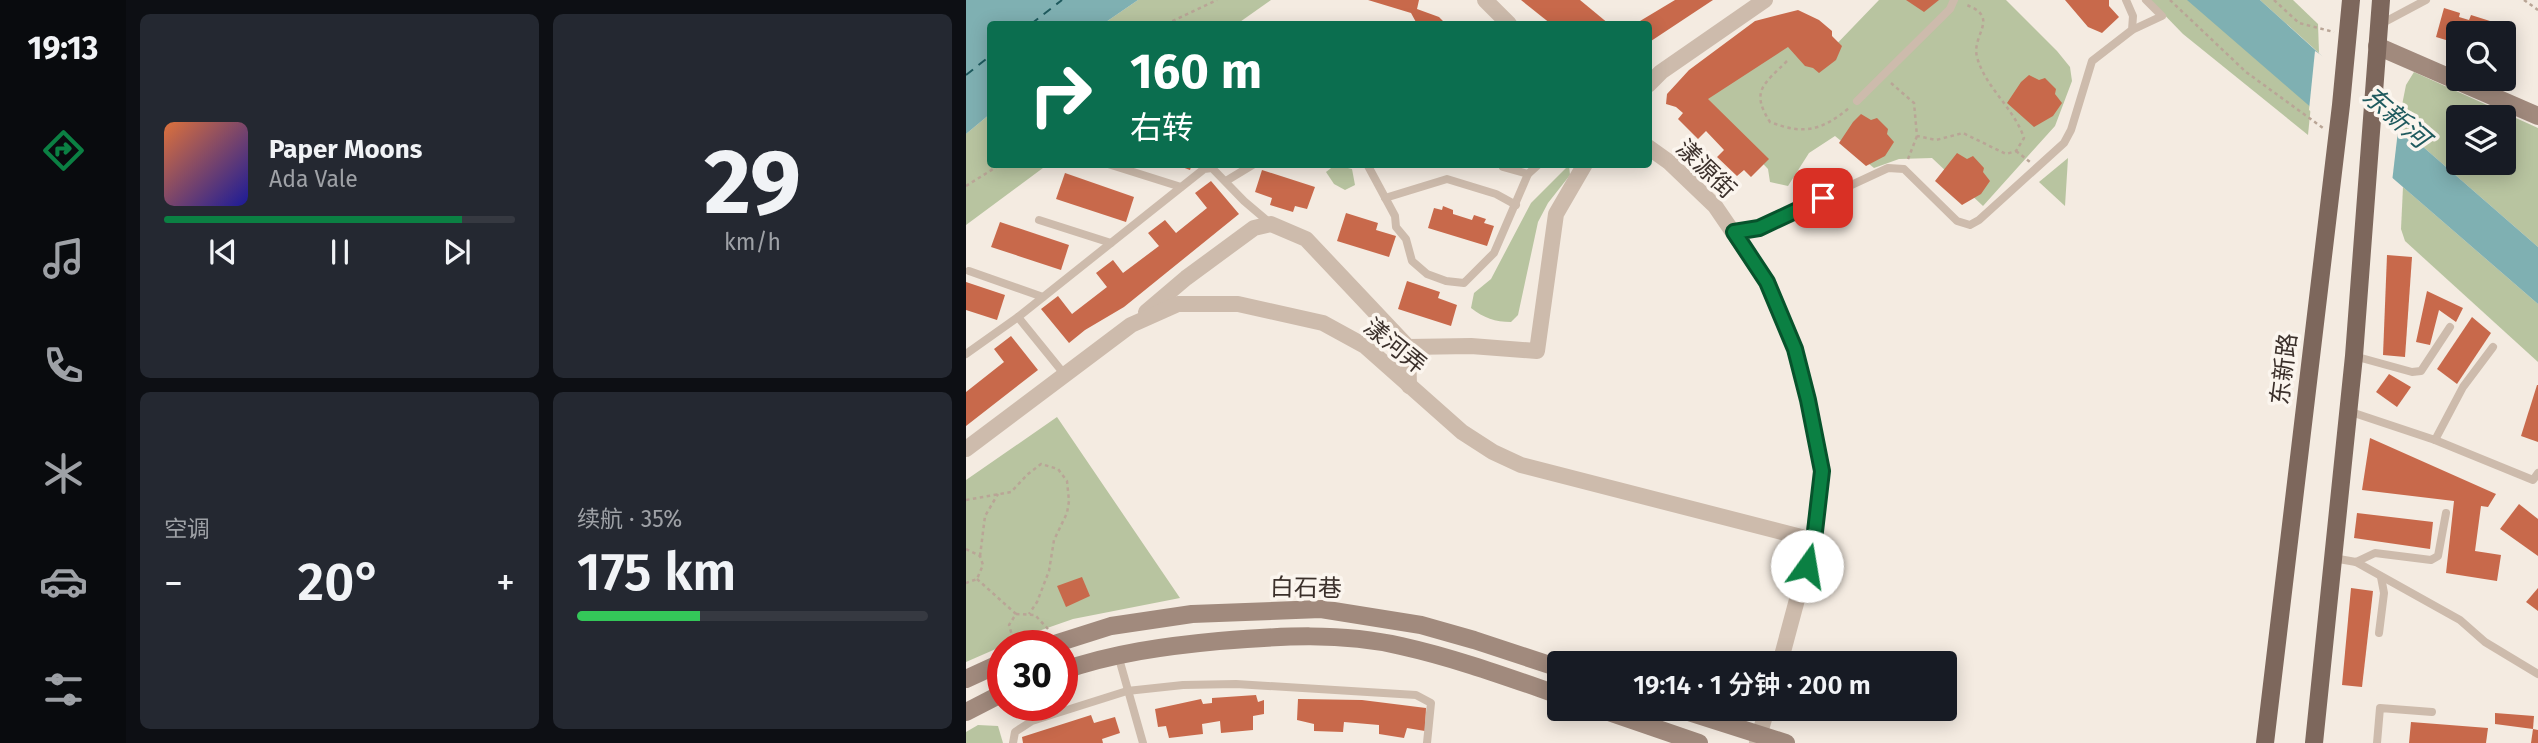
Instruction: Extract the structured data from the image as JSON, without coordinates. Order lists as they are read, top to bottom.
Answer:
{
  "streets": {
    "main road": ["东新路", "白石巷"],
    "street": ["漾源街", "漾河弄"]
  },
  "crossings": [
    ["漾源街", "漾河弄"]
  ],
  "water": ["东新河"],
  "page": {
    "tabs": "19:13",
    "tile": [
      ["29", "km/h"],
      "空调",
      ["续航 · 35%", "175 km"]
    ],
    "turn": ["160 m", "右转"],
    "song": ["Paper Moons", "Ada Vale"],
    "heat": ["−", "20°", "+"],
    "limit": "30",
    "trip": "19:14 · 1 分钟 · 200 m"
  }
}
